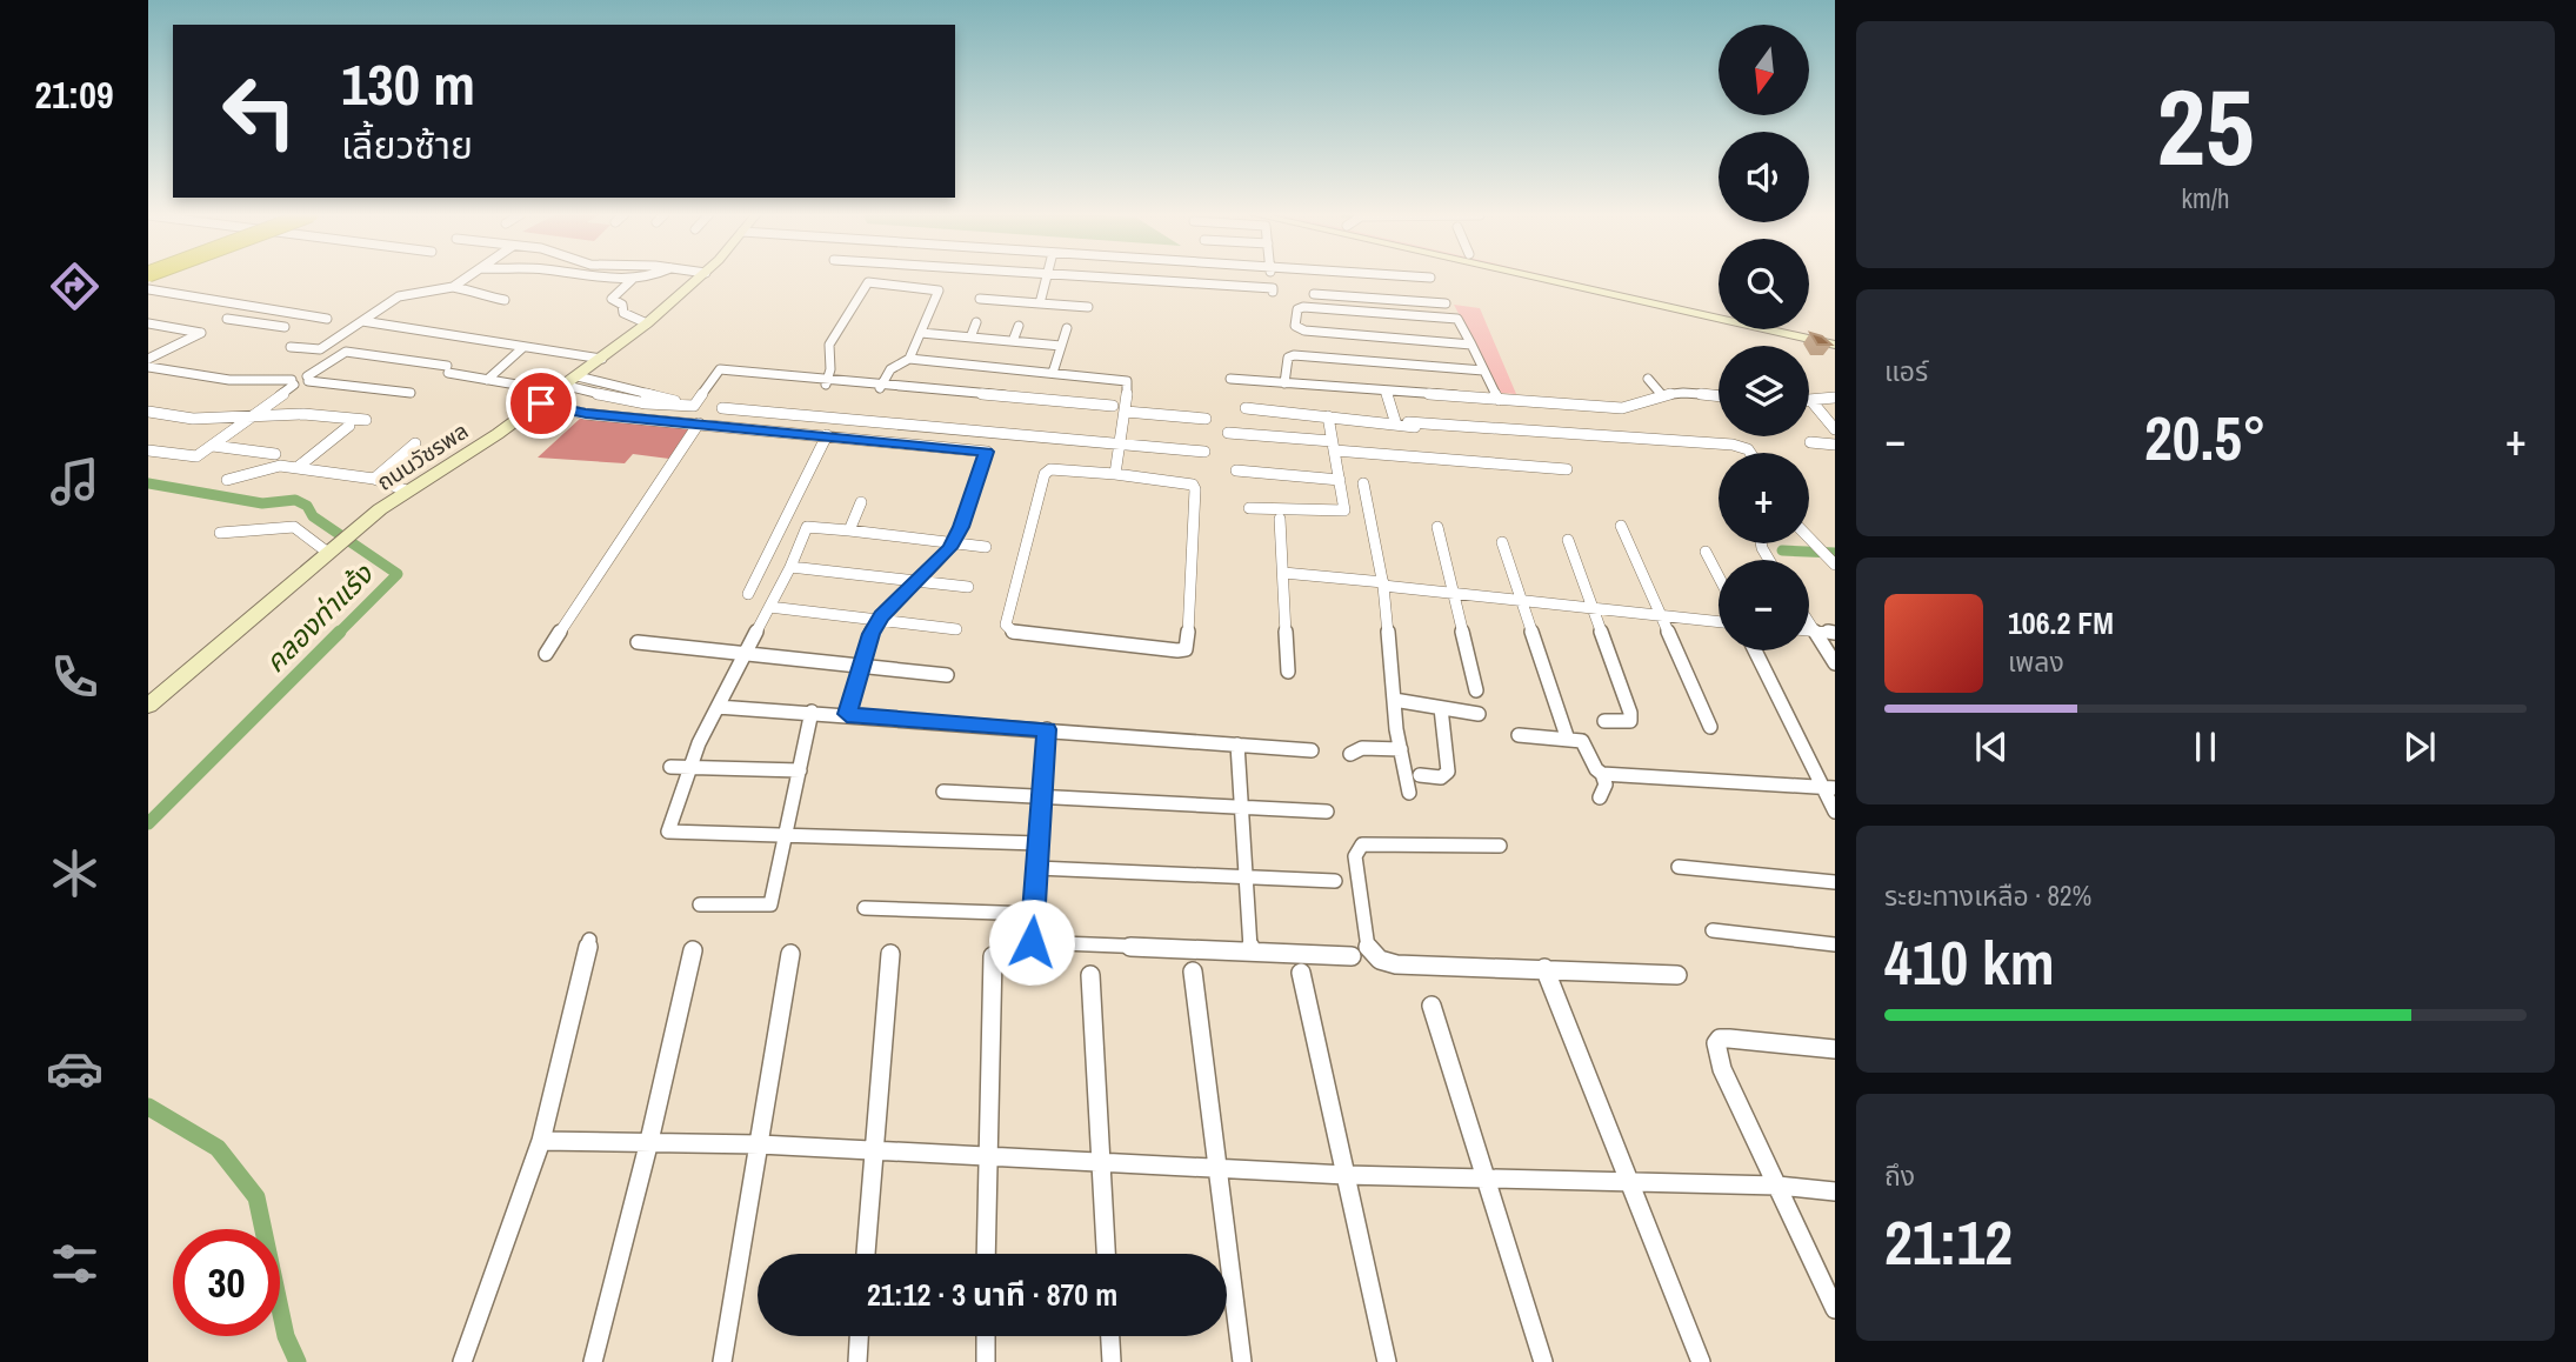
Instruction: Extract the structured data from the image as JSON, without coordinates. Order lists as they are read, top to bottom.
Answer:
{
  "streets": {
    "main road": ["ถนนวัชรพล"]
  },
  "water": ["คลองท่าแร้ง"],
  "north": "bottom",
  "page": {
    "tabs": "21:09",
    "tile": [
      ["25", "km/h"],
      "แอร์",
      ["ระยะทางเหลือ · 82%", "410 km"],
      ["ถึง", "21:12"]
    ],
    "map_buttons": ["+", "−"],
    "turn": ["130 m", "เลี้ยวซ้าย"],
    "heat": ["−", "20.5°", "+"],
    "song": ["106.2 FM", "เพลง"],
    "limit": "30",
    "trip": "21:12 · 3 นาที · 870 m"
  }
}
